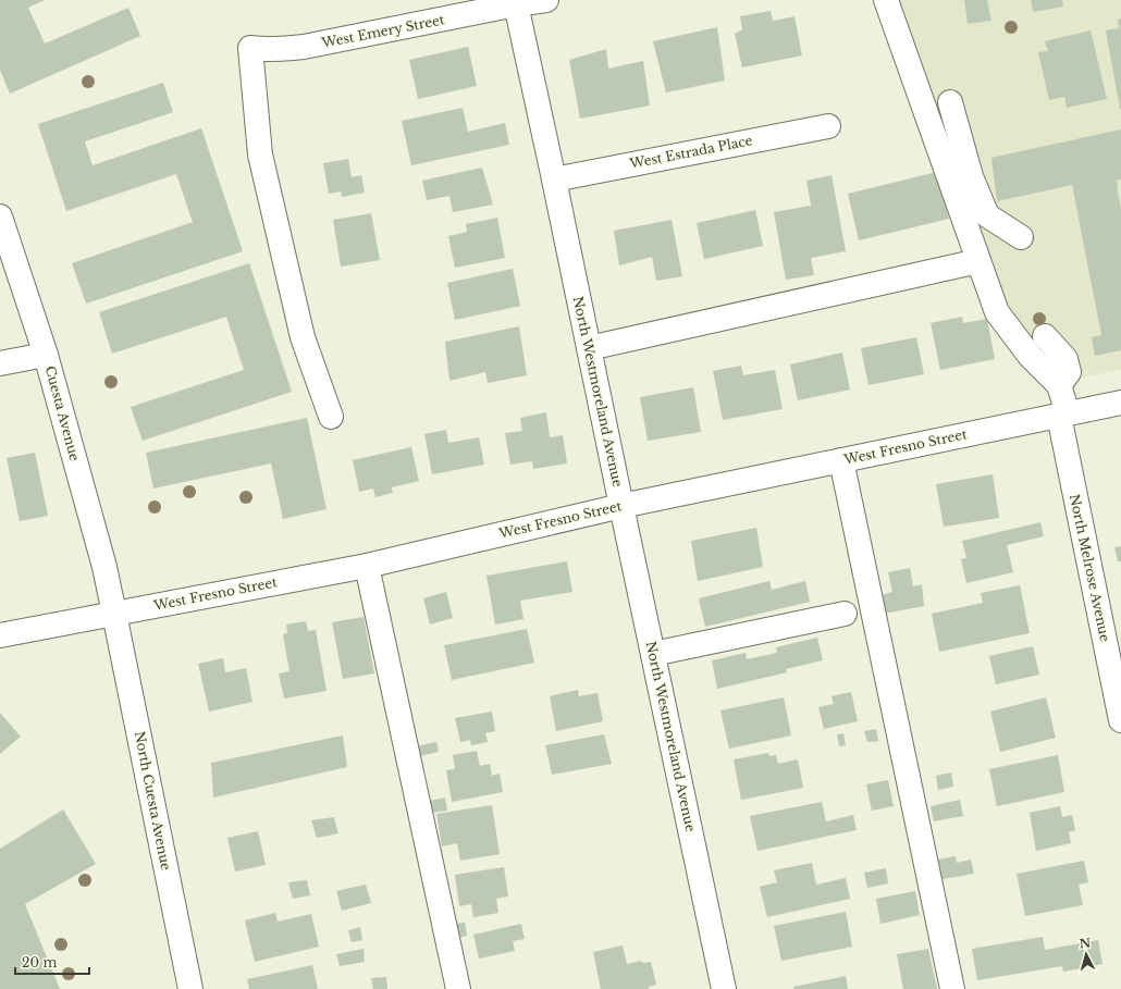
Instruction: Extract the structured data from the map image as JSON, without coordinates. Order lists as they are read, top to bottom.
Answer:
{
  "streets": {
    "street": [
      "West Emery Street",
      "West Estrada Place",
      "North Westmoreland Avenue",
      "Cuesta Avenue",
      "West Fresno Street",
      "North Melrose Avenue",
      "North Cuesta Avenue"
    ]
  },
  "crossings": [
    ["West Emery Street", "North Westmoreland Avenue"],
    ["West Estrada Place", "North Westmoreland Avenue"],
    ["North Westmoreland Avenue", "West Fresno Street"],
    ["Cuesta Avenue", "West Fresno Street"],
    ["Cuesta Avenue", "North Cuesta Avenue"],
    ["West Fresno Street", "North Melrose Avenue"],
    ["West Fresno Street", "North Cuesta Avenue"]
  ],
  "scale_bar": "20 m",
  "north": "top"
}
